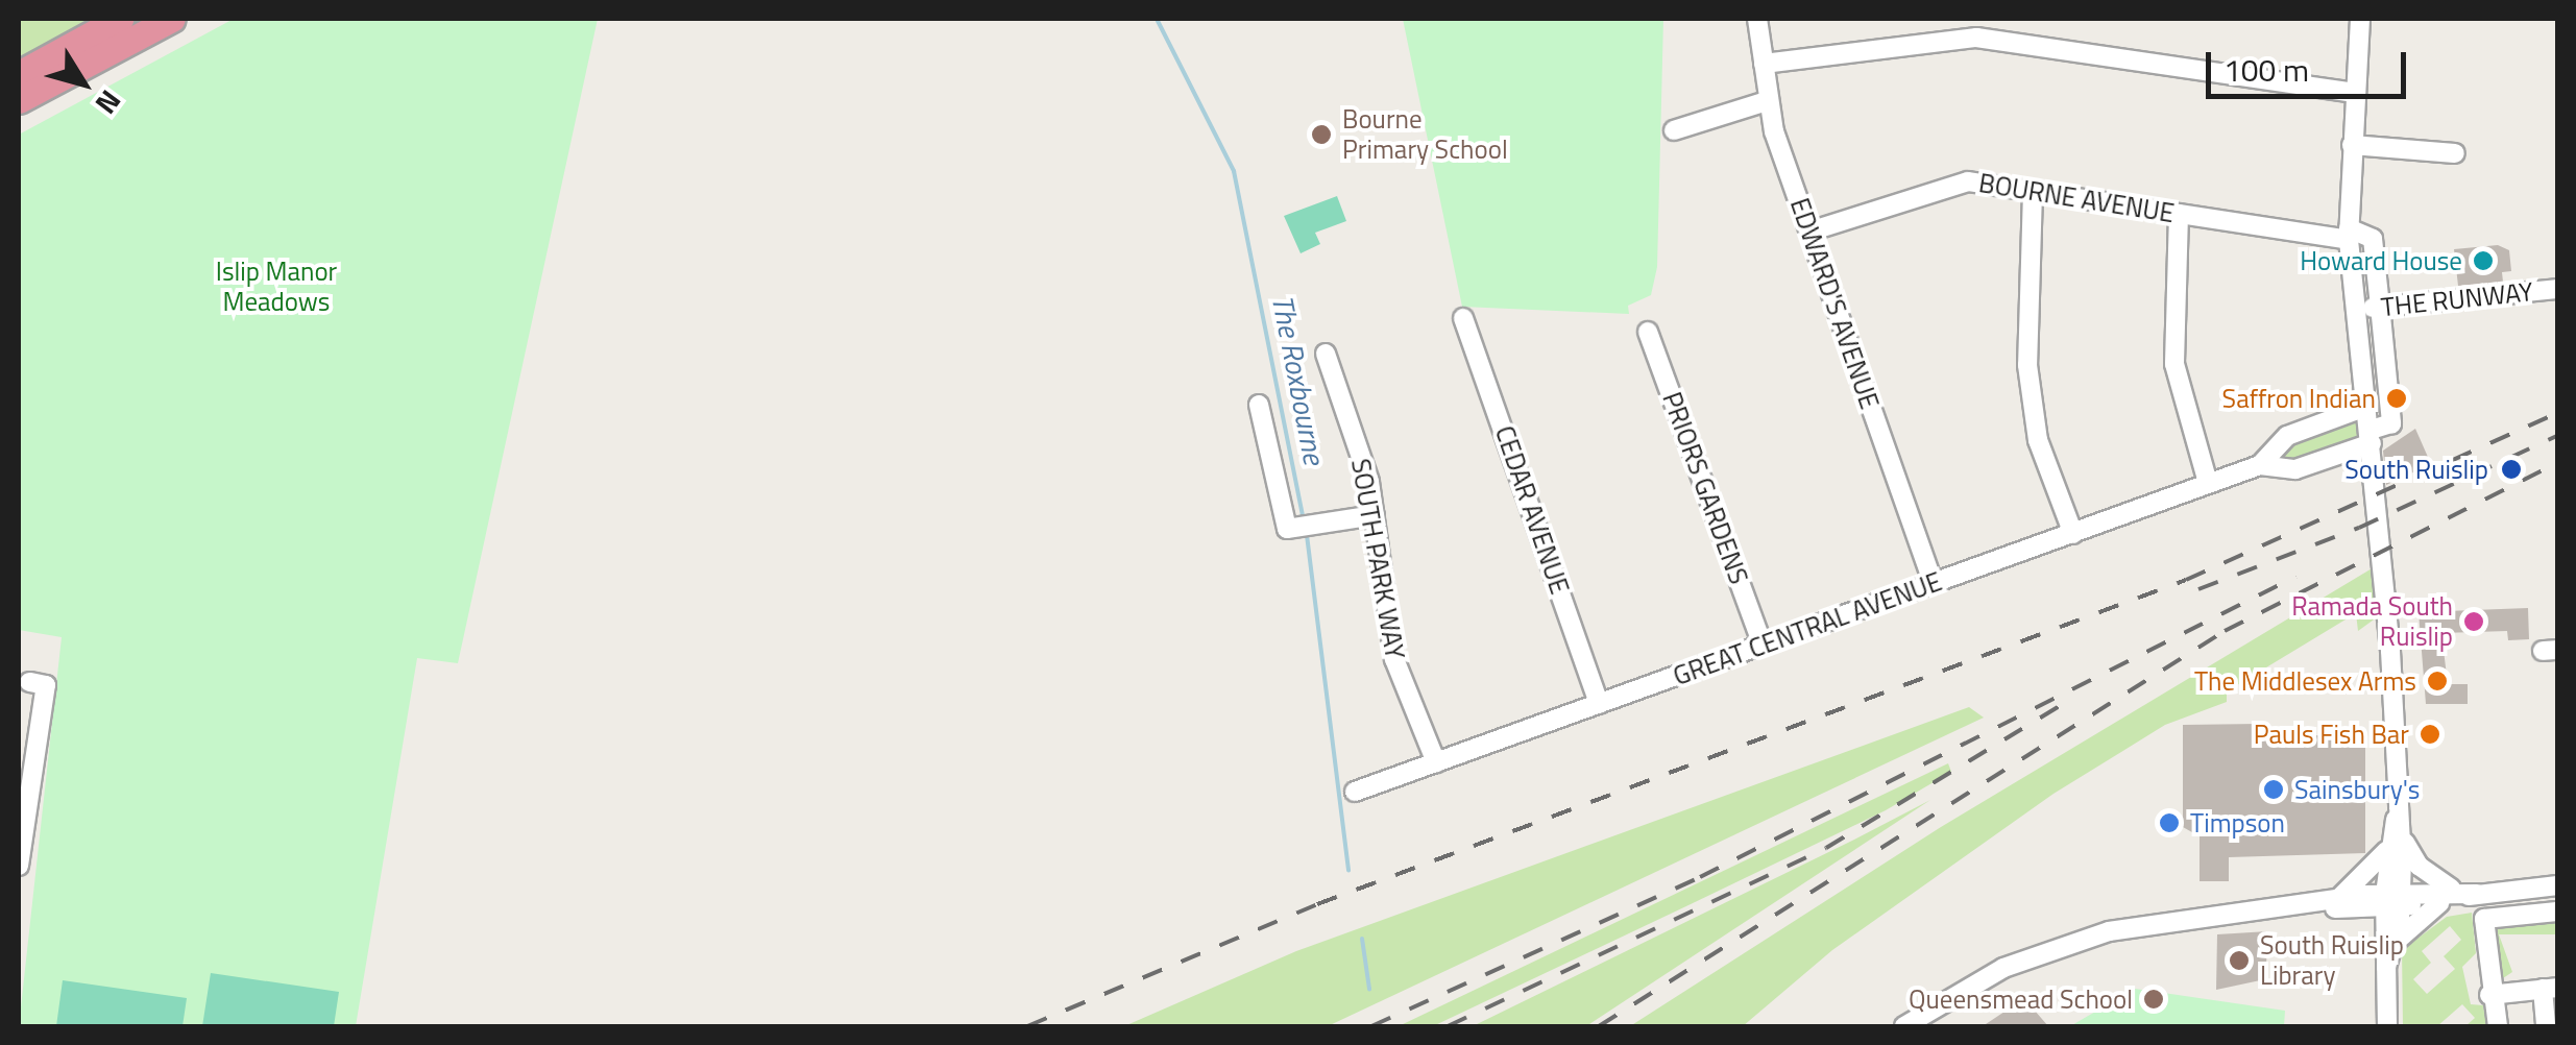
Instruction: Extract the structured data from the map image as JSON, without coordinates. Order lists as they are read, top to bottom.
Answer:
{
  "streets": {
    "street": [
      "BOURNE AVENUE",
      "THE RUNWAY",
      "EDWARD'S AVENUE",
      "PRIORS GARDENS",
      "CEDAR AVENUE",
      "SOUTH PARK WAY",
      "GREAT CENTRAL AVENUE"
    ]
  },
  "crossings": [
    ["BOURNE AVENUE", "EDWARD'S AVENUE"],
    ["THE RUNWAY", "GREAT CENTRAL AVENUE"],
    ["EDWARD'S AVENUE", "GREAT CENTRAL AVENUE"],
    ["PRIORS GARDENS", "GREAT CENTRAL AVENUE"],
    ["CEDAR AVENUE", "GREAT CENTRAL AVENUE"],
    ["SOUTH PARK WAY", "GREAT CENTRAL AVENUE"]
  ],
  "water": ["The Roxbourne"],
  "parks": ["Islip Manor Meadows"],
  "places": [
    "Bourne Primary School",
    "Howard House",
    "Saffron Indian",
    "South Ruislip",
    "Ramada South Ruislip",
    "The Middlesex Arms",
    "Pauls Fish Bar",
    "Sainsbury's",
    "Timpson",
    "South Ruislip Library",
    "Queensmead School"
  ],
  "scale_bar": "100 m",
  "north": "bottom right"
}
